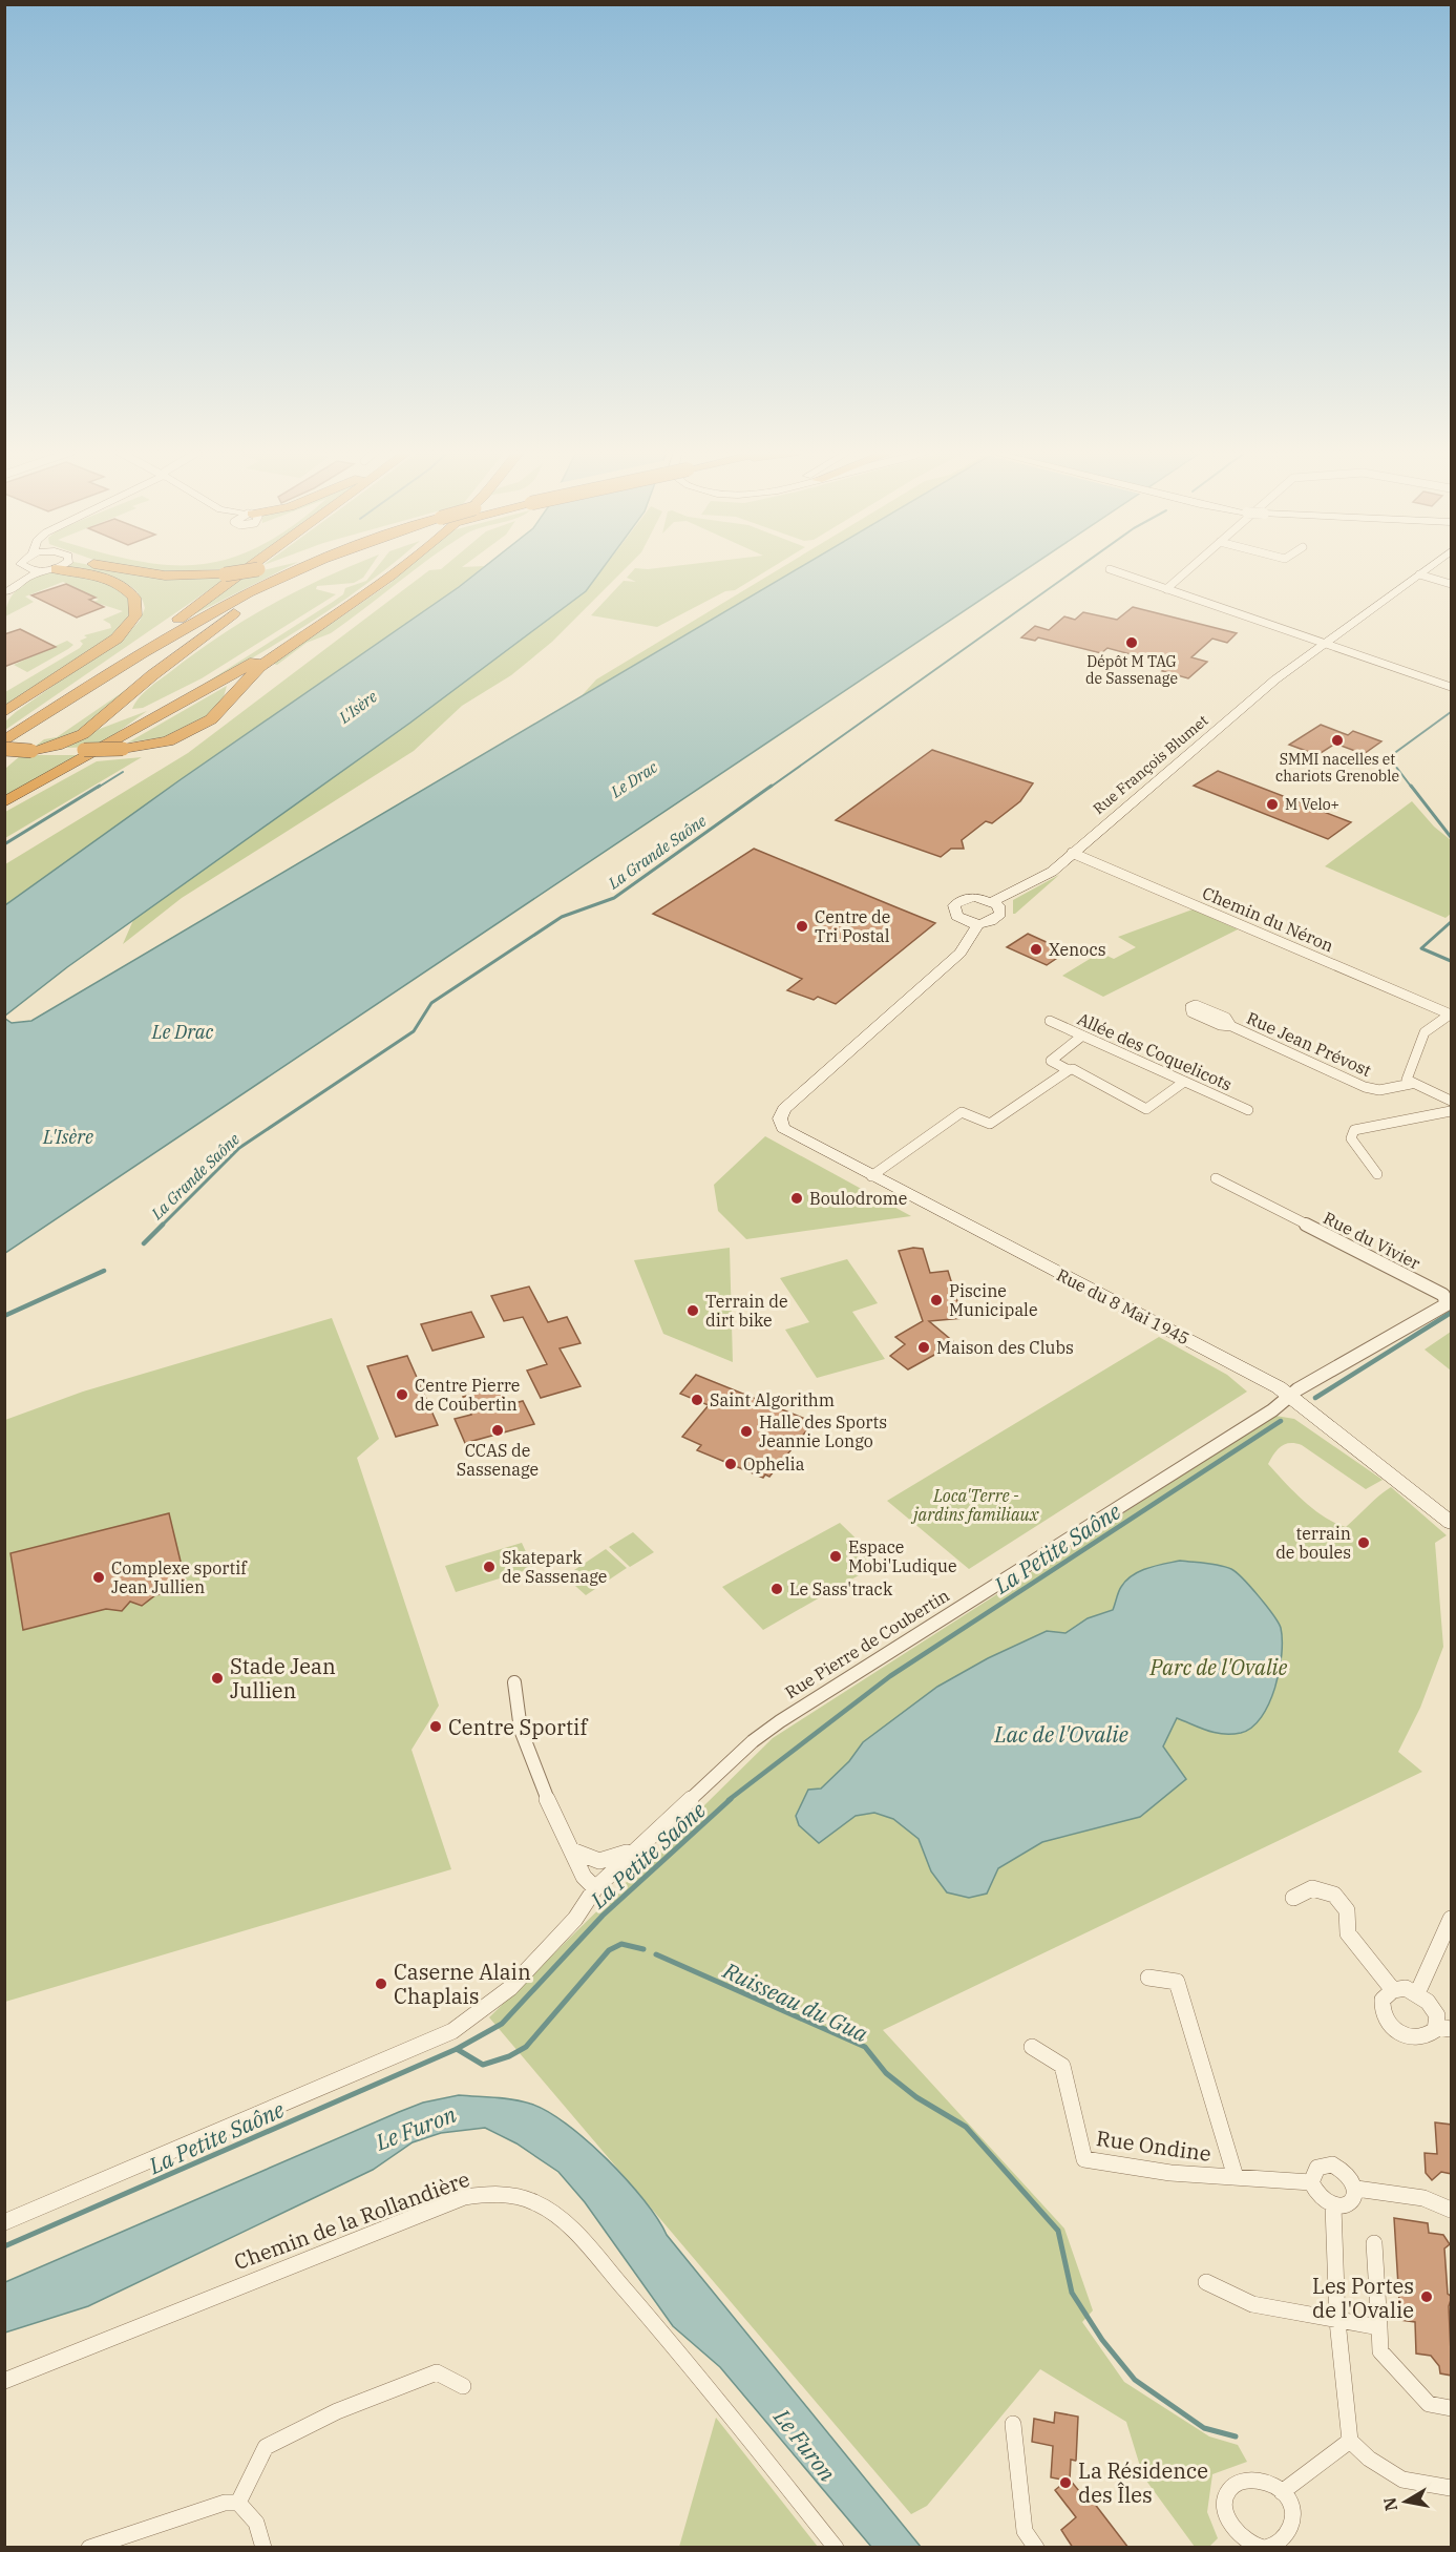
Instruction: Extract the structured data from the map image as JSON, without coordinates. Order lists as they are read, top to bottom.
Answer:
{
  "streets": {
    "street": [
      "Rue François Blumet",
      "Chemin du Néron",
      "Rue Jean Prévost",
      "Allée des Coquelicots",
      "Rue du Vivier",
      "Rue du 8 Mai 1945",
      "Rue Pierre de Coubertin",
      "Rue Ondine",
      "Chemin de la Rollandière"
    ]
  },
  "crossings": [
    ["Rue François Blumet", "Chemin du Néron"],
    ["Rue du Vivier", "Rue du 8 Mai 1945"],
    ["Rue du Vivier", "Rue Pierre de Coubertin"],
    ["Rue du 8 Mai 1945", "Rue Pierre de Coubertin"]
  ],
  "water": [
    "L'Isère",
    "Le Drac",
    "La Grande Saône",
    "La Petite Saône",
    "Lac de l'Ovalie",
    "Ruisseau du Gua",
    "Le Furon"
  ],
  "parks": ["Loca'Terre - jardins familiaux", "Parc de l'Ovalie"],
  "places": [
    "Dépôt M TAG de Sassenage",
    "SMMI nacelles et chariots Grenoble",
    "M Velo+",
    "Centre de Tri Postal",
    "Xenocs",
    "Boulodrome",
    "Piscine Municipale",
    "Terrain de dirt bike",
    "Maison des Clubs",
    "Centre Pierre de Coubertin",
    "Saint Algorithm",
    "CCAS de Sassenage",
    "Halle des Sports Jeannie Longo",
    "Ophelia",
    "terrain de boules",
    "Espace Mobi'Ludique",
    "Skatepark de Sassenage",
    "Complexe sportif Jean Jullien",
    "Le Sass'track",
    "Stade Jean Jullien",
    "Centre Sportif",
    "Caserne Alain Chaplais",
    "Les Portes de l'Ovalie",
    "La Résidence des Îles"
  ],
  "north": "left"
}
